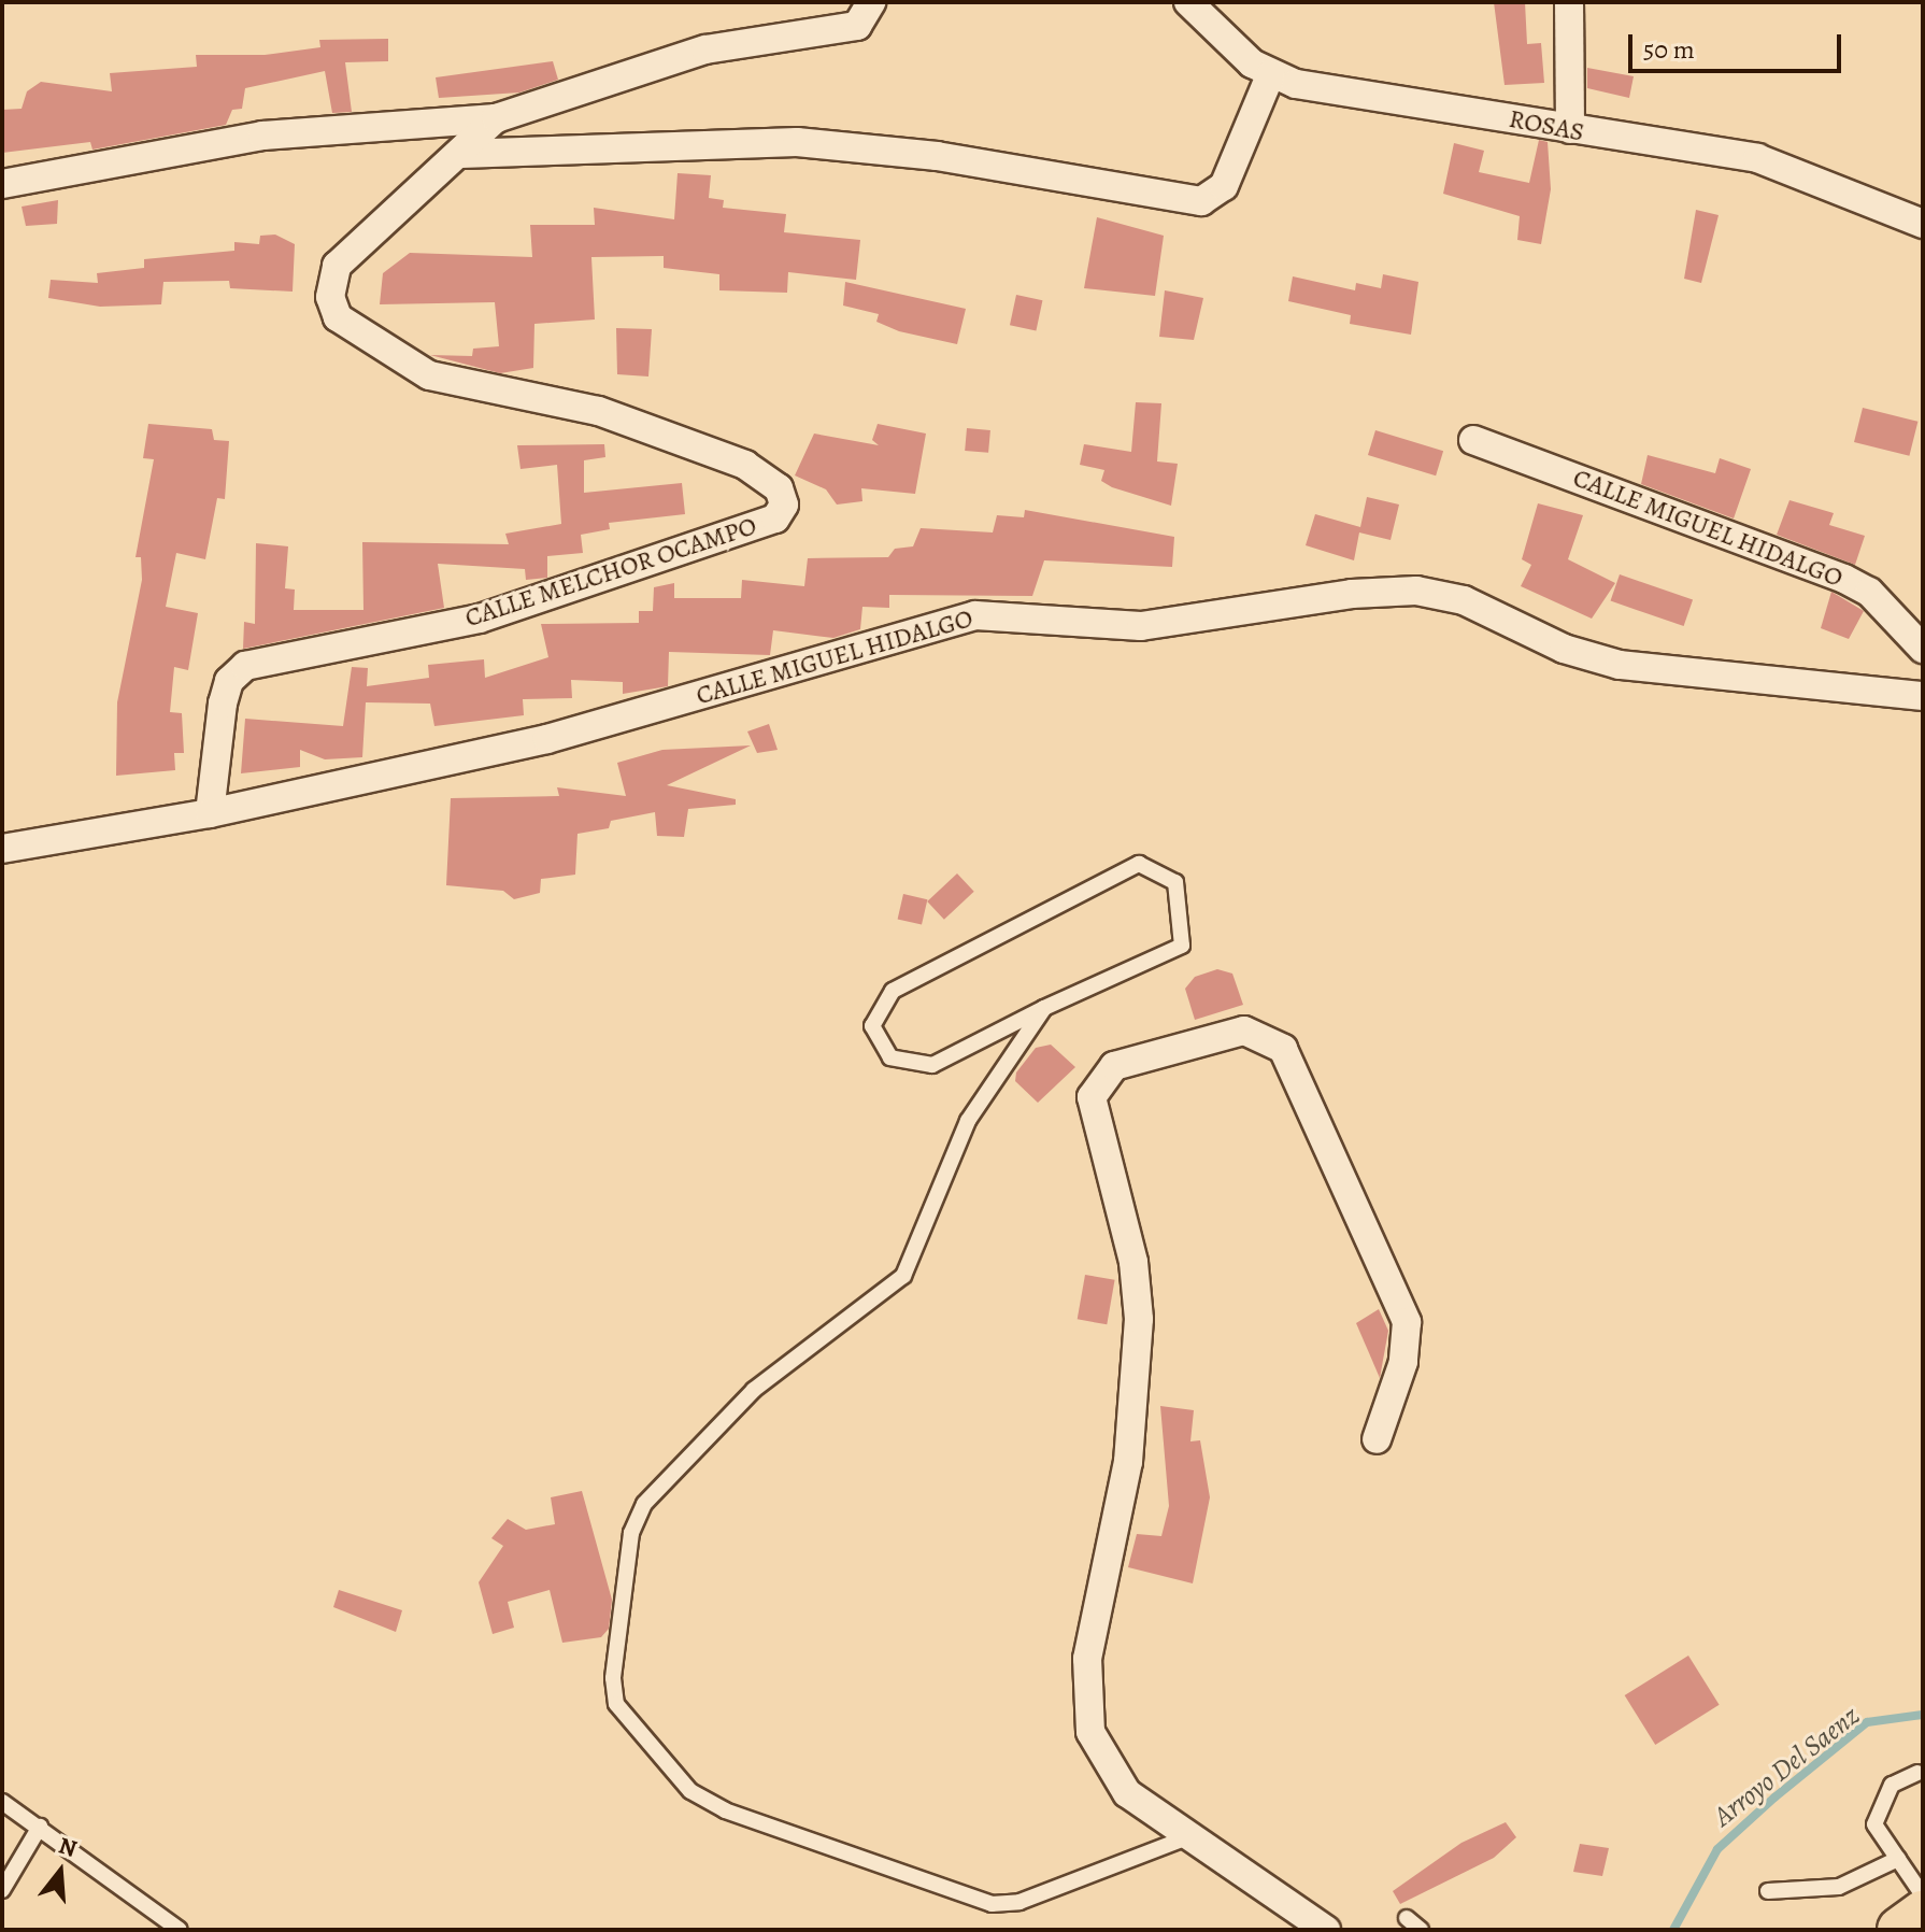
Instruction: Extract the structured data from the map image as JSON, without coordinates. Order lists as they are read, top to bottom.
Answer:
{
  "streets": {
    "street": ["ROSAS", "CALLE MIGUEL HIDALGO", "CALLE MELCHOR OCAMPO"]
  },
  "crossings": [
    ["CALLE MIGUEL HIDALGO", "CALLE MELCHOR OCAMPO"]
  ],
  "water": ["Arroyo Del Saenz"],
  "scale_bar": "50 m",
  "north": "top"
}
